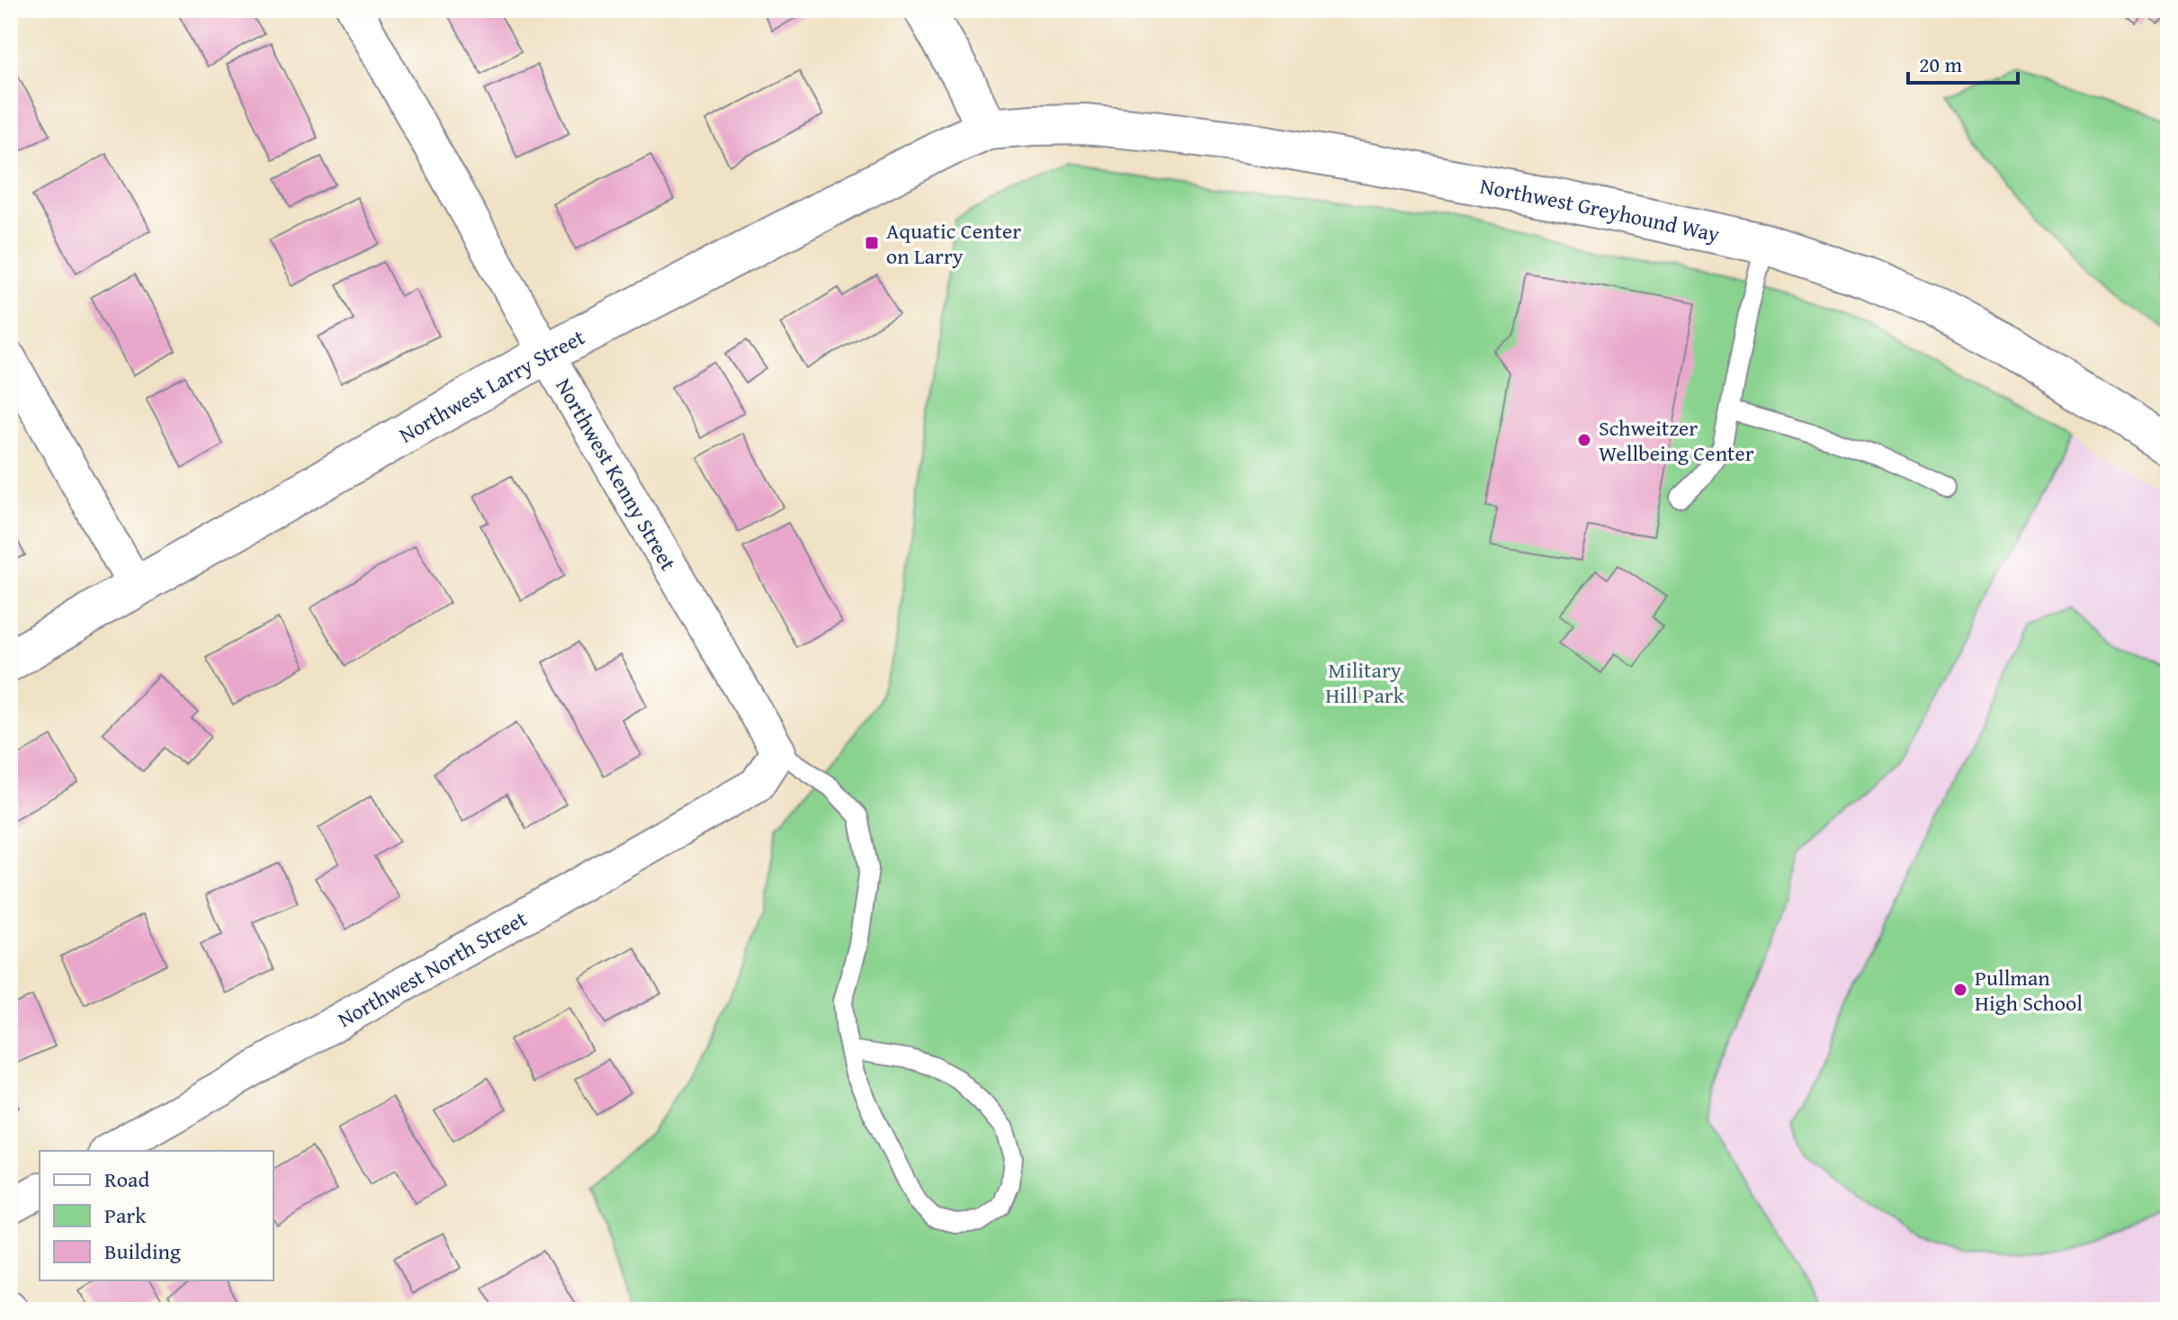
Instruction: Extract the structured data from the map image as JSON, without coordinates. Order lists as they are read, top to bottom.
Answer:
{
  "streets": {
    "street": [
      "Northwest Greyhound Way",
      "Northwest Larry Street",
      "Northwest Kenny Street",
      "Northwest North Street"
    ]
  },
  "crossings": [
    ["Northwest Greyhound Way", "Northwest Larry Street"],
    ["Northwest Larry Street", "Northwest Kenny Street"],
    ["Northwest Kenny Street", "Northwest North Street"]
  ],
  "parks": ["Military Hill Park"],
  "places": {
    "transit": ["Aquatic Center on Larry"],
    "other": ["Schweitzer Wellbeing Center", "Pullman High School"]
  },
  "legend": ["Road", "Park", "Building"],
  "scale_bar": "20 m"
}
